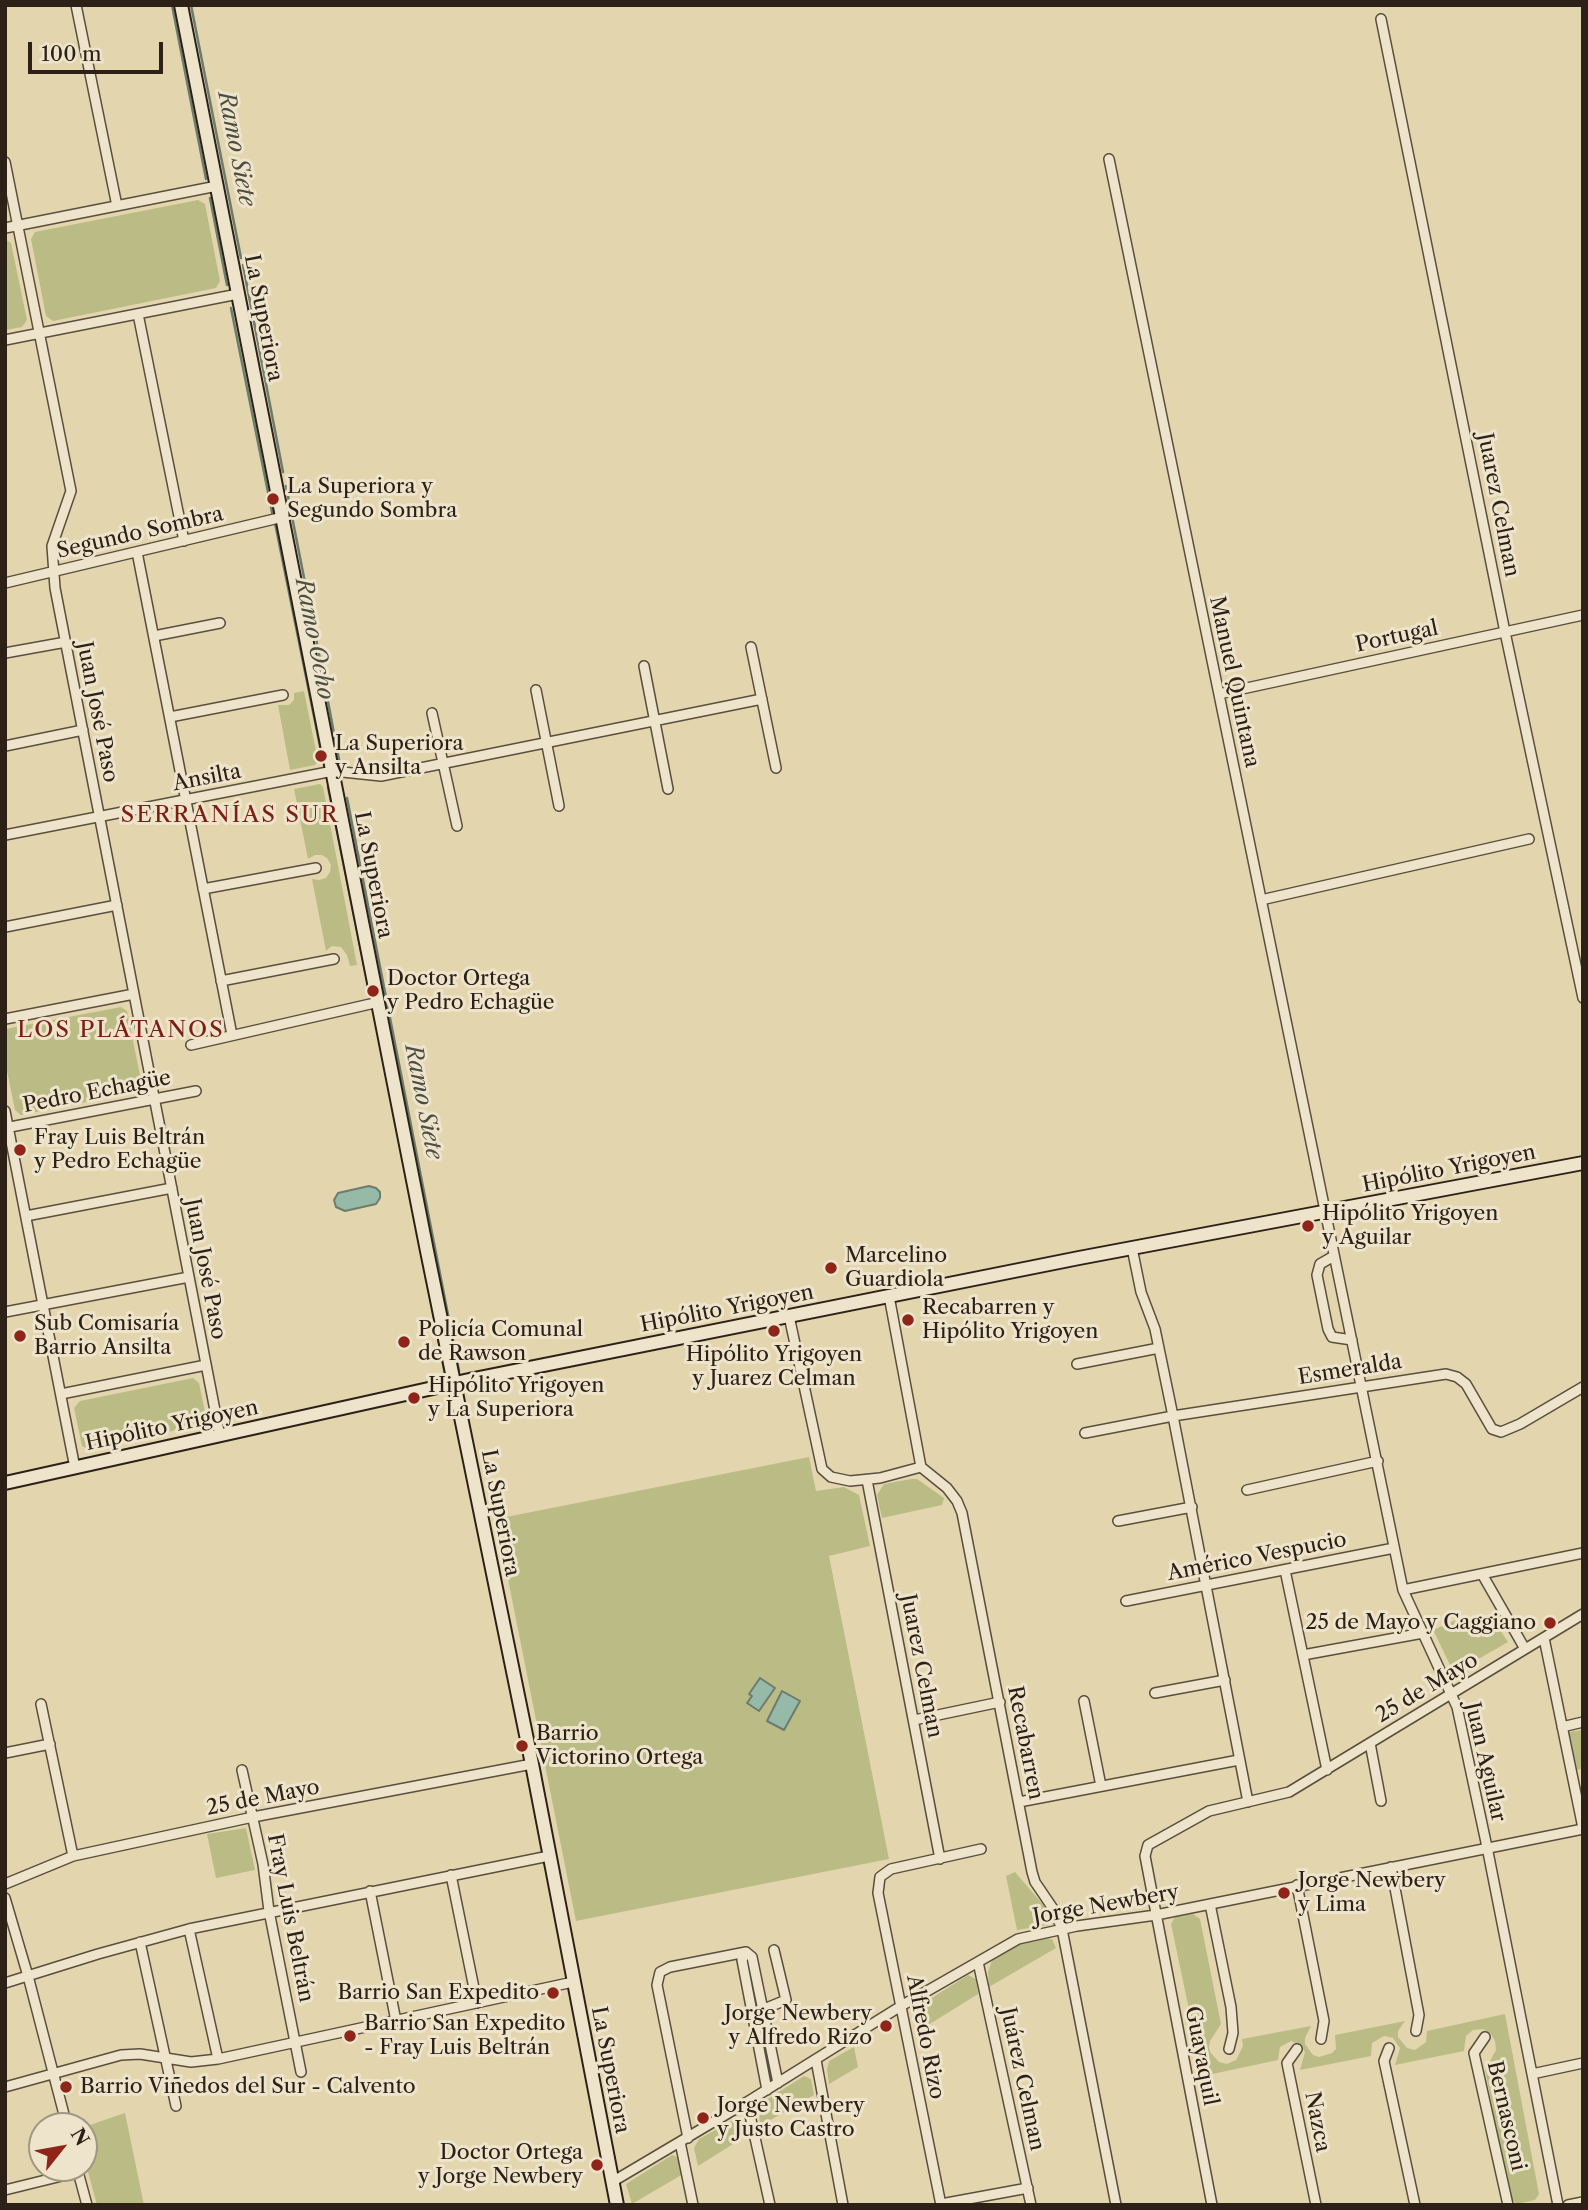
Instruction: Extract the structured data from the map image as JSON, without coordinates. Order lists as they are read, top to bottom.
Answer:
{
  "streets": {
    "main road": ["La Superiora", "Hipólito Yrigoyen"],
    "street": [
      "Juarez Celman",
      "Segundo Sombra",
      "Portugal",
      "Manuel Quintana",
      "Juan José Paso",
      "Ansilta",
      "Pedro Echagüe",
      "Esmeralda",
      "Américo Vespucio",
      "25 de Mayo",
      "Recabarren",
      "Juan Aguilar",
      "Jorge Newbery",
      "Fray Luis Beltrán",
      "Alfredo Rizo",
      "Guayaquil",
      "Juárez Celman",
      "Bernasconi",
      "Nazca"
    ]
  },
  "crossings": [
    ["La Superiora", "Segundo Sombra"],
    ["La Superiora", "Ansilta"],
    ["La Superiora", "Hipólito Yrigoyen"],
    ["La Superiora", "25 de Mayo"],
    ["La Superiora", "Jorge Newbery"],
    ["Juarez Celman", "Portugal"],
    ["Juarez Celman", "Alfredo Rizo"],
    ["Segundo Sombra", "Juan José Paso"],
    ["Portugal", "Manuel Quintana"],
    ["Manuel Quintana", "Hipólito Yrigoyen"],
    ["Manuel Quintana", "Juan Aguilar"],
    ["Juan José Paso", "Ansilta"],
    ["Juan José Paso", "Pedro Echagüe"],
    ["Juan José Paso", "Hipólito Yrigoyen"],
    ["Hipólito Yrigoyen", "Juan Aguilar"],
    ["Esmeralda", "Juan Aguilar"],
    ["Américo Vespucio", "Juan Aguilar"],
    ["25 de Mayo", "Juan Aguilar"],
    ["25 de Mayo", "Fray Luis Beltrán"],
    ["25 de Mayo", "Guayaquil"],
    ["Recabarren", "Jorge Newbery"],
    ["Juan Aguilar", "Jorge Newbery"],
    ["Jorge Newbery", "Alfredo Rizo"],
    ["Jorge Newbery", "Guayaquil"],
    ["Jorge Newbery", "Juárez Celman"]
  ],
  "districts": ["SERRANÍAS SUR", "LOS PLÁTANOS"],
  "water": ["Ramo Siete", "Ramo Ocho"],
  "places": [
    "La Superiora y Segundo Sombra",
    "La Superiora y Ansilta",
    "Doctor Ortega y Pedro Echagüe",
    "Fray Luis Beltrán y Pedro Echagüe",
    "Hipólito Yrigoyen y Aguilar",
    "Marcelino Guardiola",
    "Recabarren y Hipólito Yrigoyen",
    "Hipólito Yrigoyen y Juarez Celman",
    "Sub Comisaría Barrio Ansilta",
    "Policía Comunal de Rawson",
    "Hipólito Yrigoyen y La Superiora",
    "25 de Mayo y Caggiano",
    "Barrio Victorino Ortega",
    "Jorge Newbery y Lima",
    "Barrio San Expedito",
    "Jorge Newbery y Alfredo Rizo",
    "Barrio San Expedito - Fray Luis Beltrán",
    "Barrio Viñedos del Sur - Calvento",
    "Jorge Newbery y Justo Castro",
    "Doctor Ortega y Jorge Newbery"
  ],
  "scale_bar": "100 m",
  "north": "top right"
}
